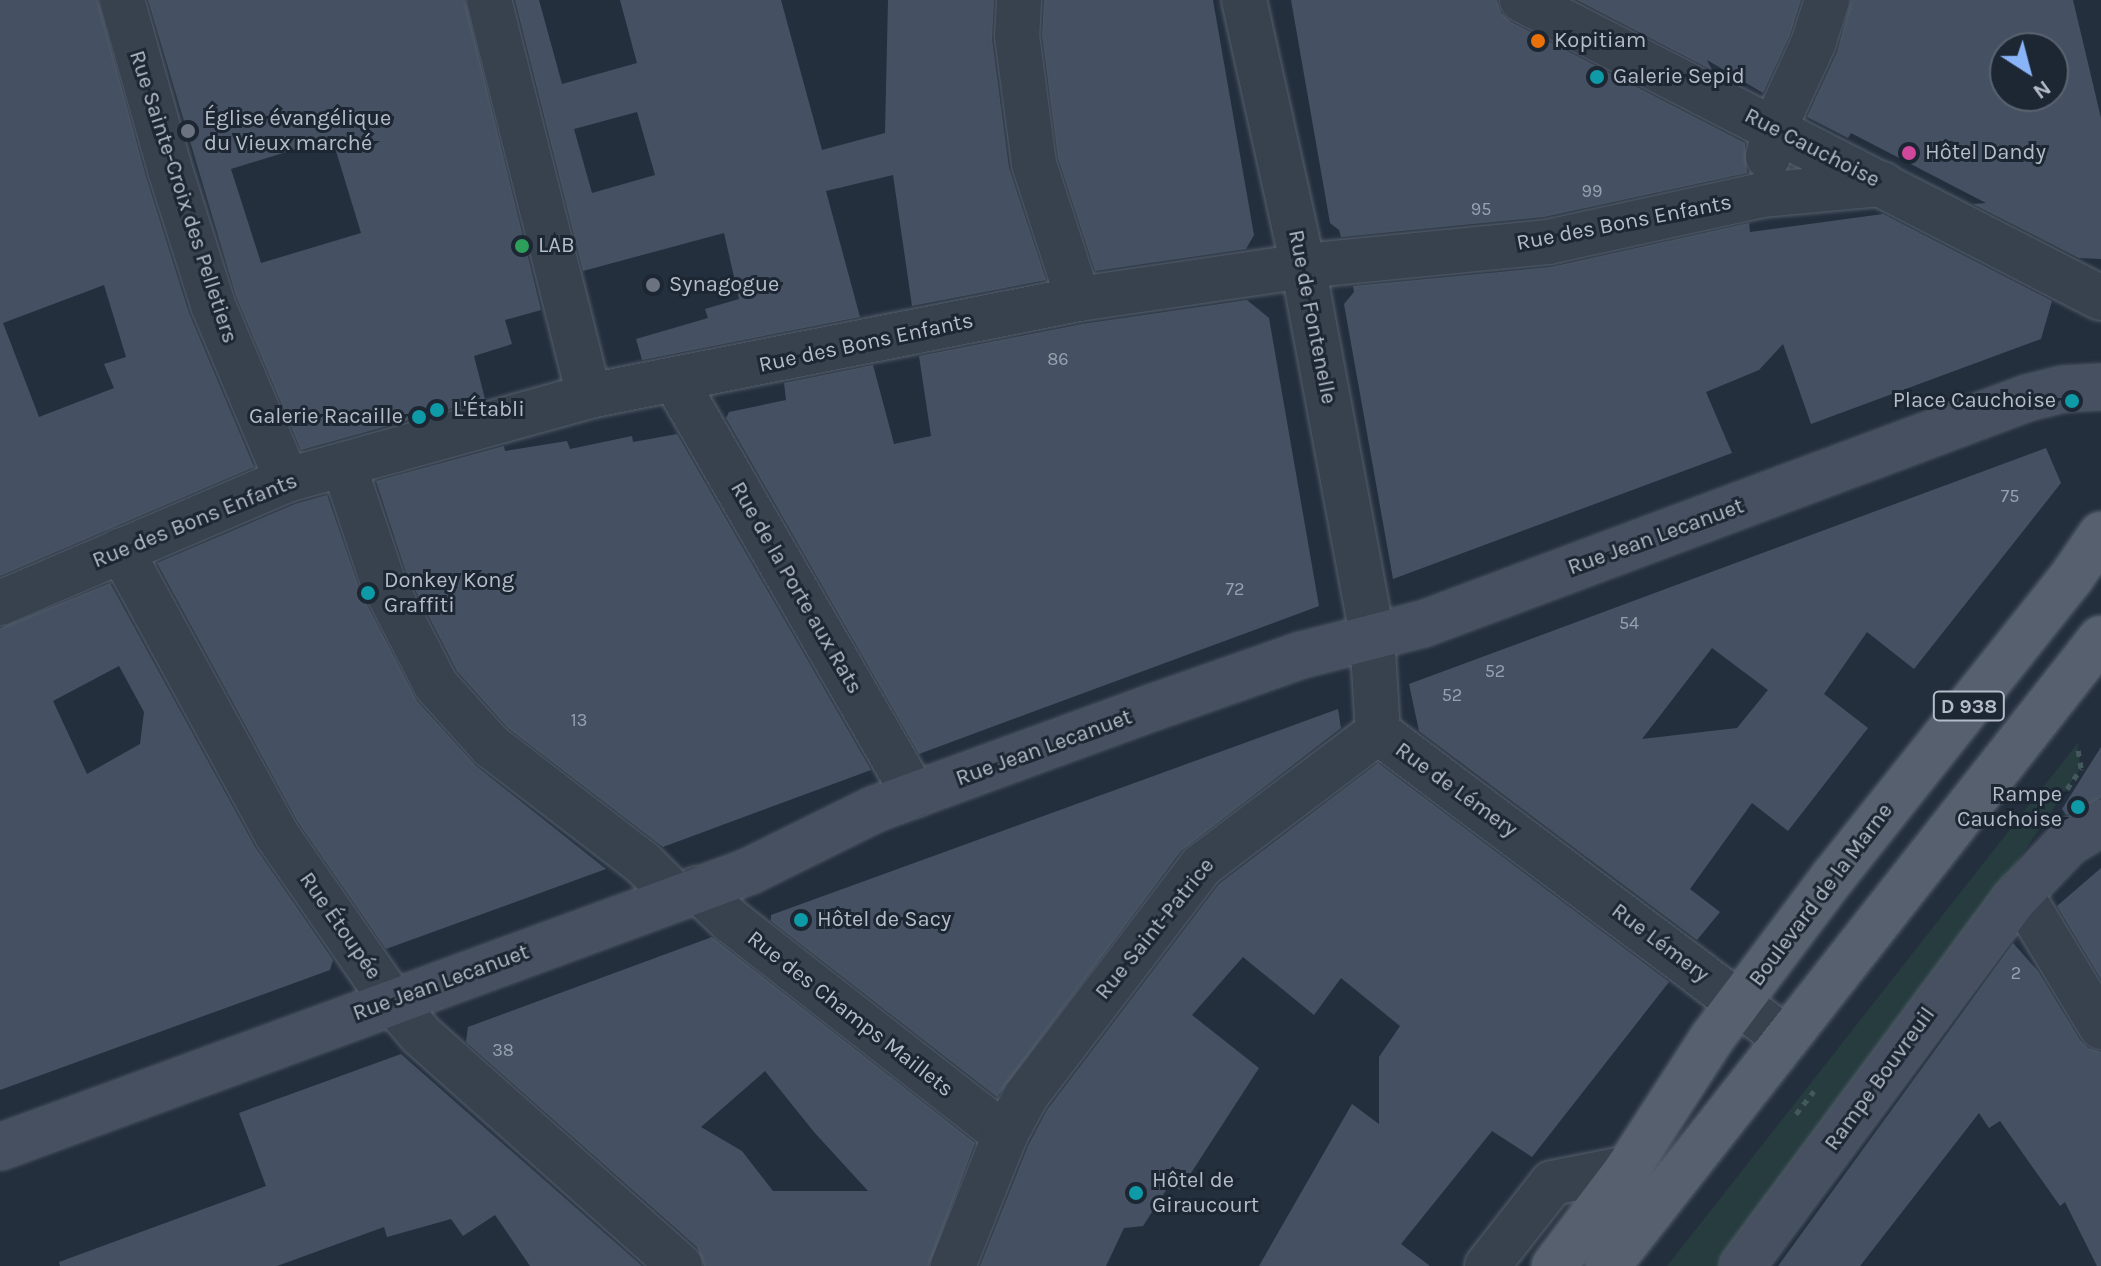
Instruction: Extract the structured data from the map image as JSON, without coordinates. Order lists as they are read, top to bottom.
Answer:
{
  "streets": {
    "main road": ["D 938", "Boulevard de la Marne"],
    "street": [
      "Rue Cauchoise",
      "Rue Sainte-Croix des Pelletiers",
      "Rue des Bons Enfants",
      "Rue de Fontenelle",
      "Rue Jean Lecanuet",
      "Rue de la Porte aux Rats",
      "Rue de Lémery",
      "Rue Étoupée",
      "Rue Saint-Patrice",
      "Rue Lémery",
      "Rue des Champs Maillets",
      "Rampe Bouvreuil"
    ]
  },
  "crossings": [
    ["Rue Cauchoise", "Rue des Bons Enfants"],
    ["Rue Sainte-Croix des Pelletiers", "Rue des Bons Enfants"],
    ["Rue des Bons Enfants", "Rue de Fontenelle"],
    ["Rue des Bons Enfants", "Rue de la Porte aux Rats"],
    ["Rue des Bons Enfants", "Rue Étoupée"],
    ["Rue des Bons Enfants", "Rue des Champs Maillets"],
    ["Rue de Fontenelle", "Rue Jean Lecanuet"],
    ["Rue Jean Lecanuet", "Rue de la Porte aux Rats"],
    ["Rue Jean Lecanuet", "Rue Étoupée"],
    ["Rue Jean Lecanuet", "Rue des Champs Maillets"],
    ["D 938", "Rue Lémery"],
    ["Rue de Lémery", "Rue Saint-Patrice"],
    ["Rue de Lémery", "Rue Lémery"],
    ["Boulevard de la Marne", "Rue Lémery"],
    ["Rue Saint-Patrice", "Rue des Champs Maillets"]
  ],
  "places": [
    "Kopitiam",
    "Galerie Sepid",
    "Église évangélique du Vieux marché",
    "Hôtel Dandy",
    "LAB",
    "Synagogue",
    "Place Cauchoise",
    "L'Établi",
    "Galerie Racaille",
    "Donkey Kong Graffiti",
    "Rampe Cauchoise",
    "Hôtel de Sacy",
    "Hôtel de Giraucourt"
  ],
  "house_numbers": [
    "99",
    "95",
    "86",
    "75",
    "72",
    "54",
    "52",
    "52",
    "13",
    "2",
    "38"
  ],
  "north": "bottom right"
}
